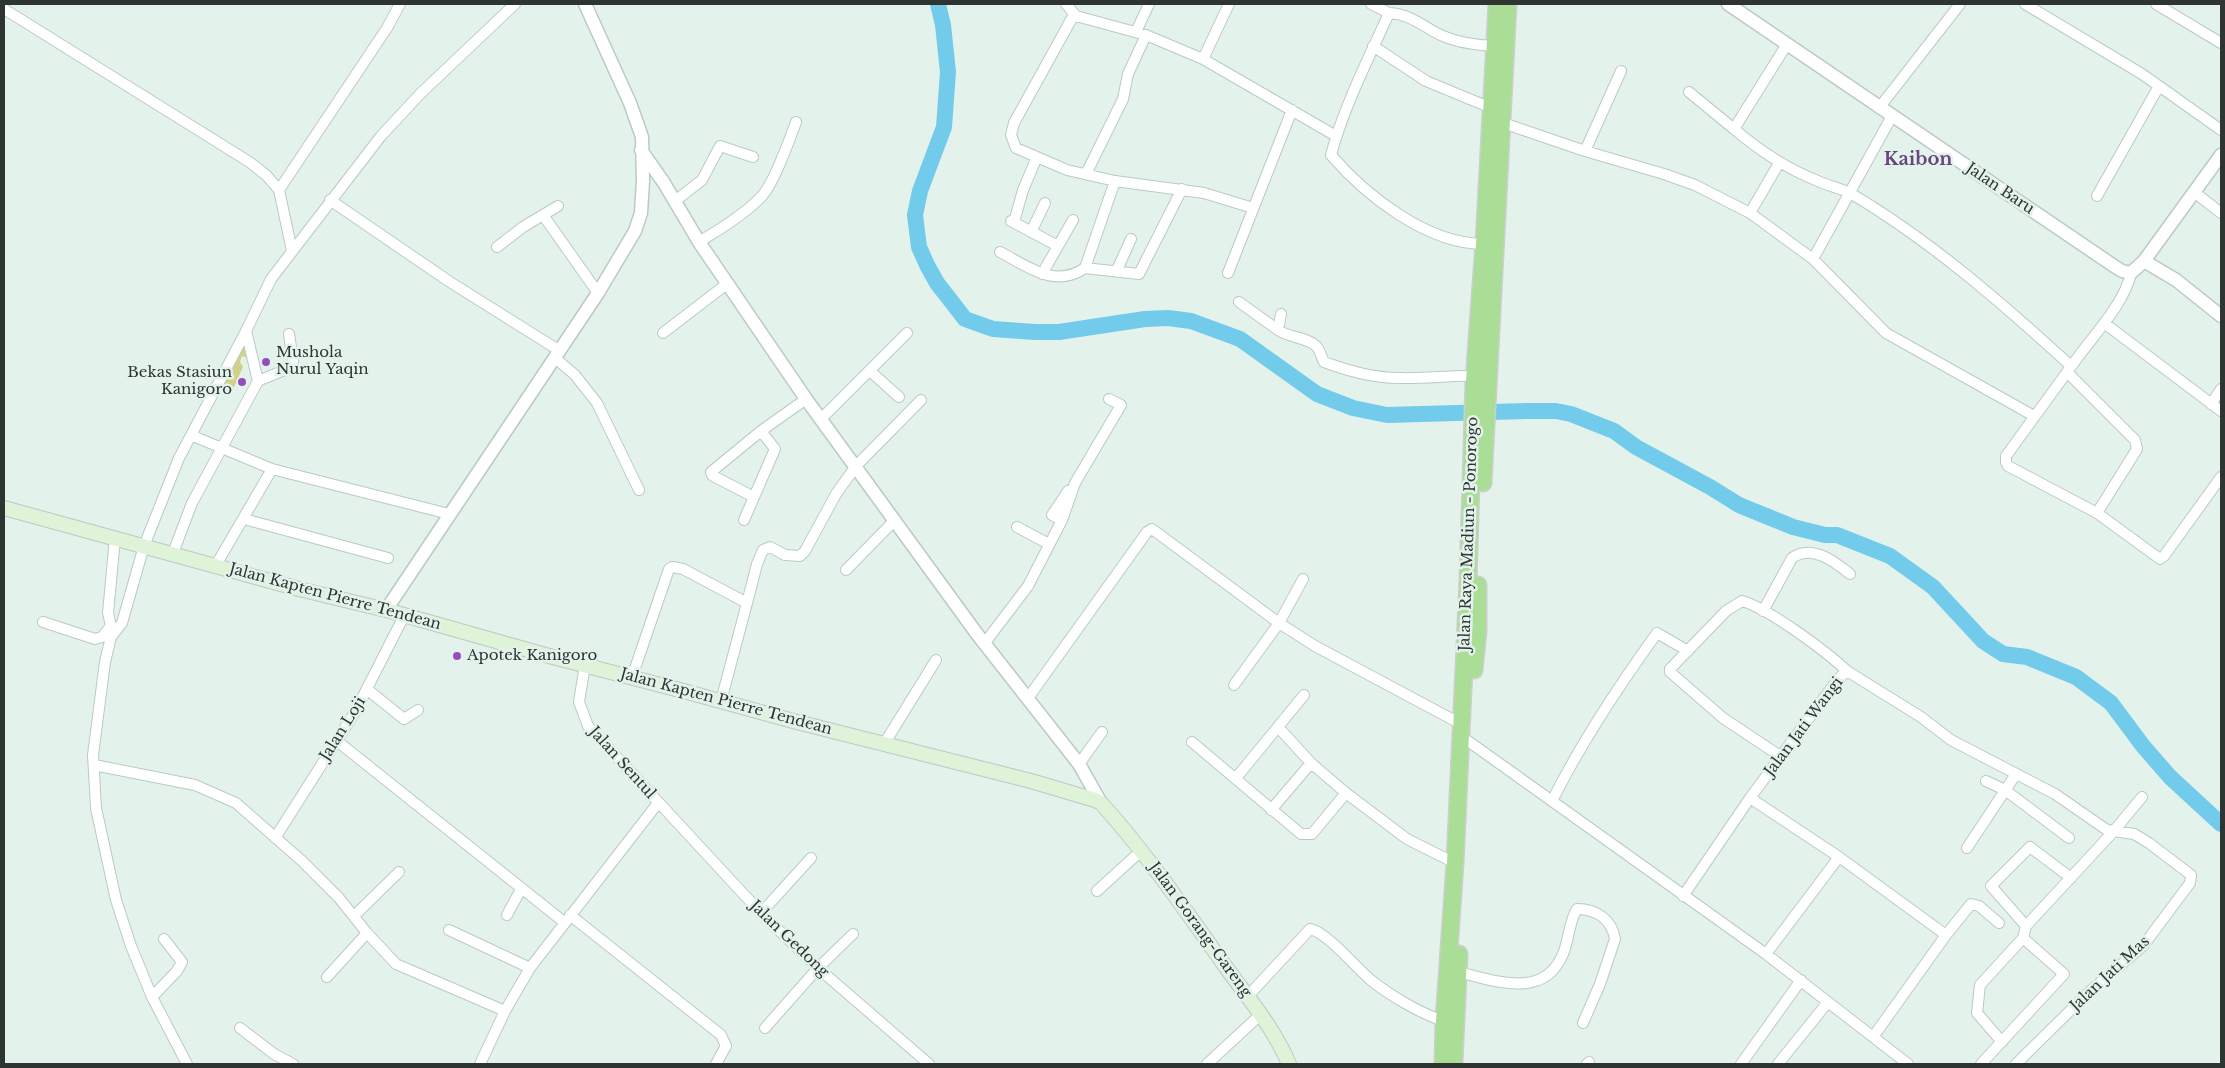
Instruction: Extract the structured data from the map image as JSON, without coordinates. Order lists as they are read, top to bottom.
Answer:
{
  "streets": {
    "highway": ["Jalan Raya Madiun - Ponorogo"],
    "main road": ["Jalan Kapten Pierre Tendean", "Jalan Gorang-Gareng"],
    "street": [
      "Jalan Baru",
      "Jalan Jati Wangi",
      "Jalan Loji",
      "Jalan Sentul",
      "Jalan Gedong",
      "Jalan Jati Mas"
    ]
  },
  "crossings": [
    ["Jalan Kapten Pierre Tendean", "Jalan Loji"],
    ["Jalan Kapten Pierre Tendean", "Jalan Sentul"],
    ["Jalan Kapten Pierre Tendean", "Jalan Gorang-Gareng"],
    ["Jalan Sentul", "Jalan Gedong"]
  ],
  "districts": ["Kaibon"],
  "places": ["Mushola Nurul Yaqin", "Bekas Stasiun Kanigoro", "Apotek Kanigoro"]
}
